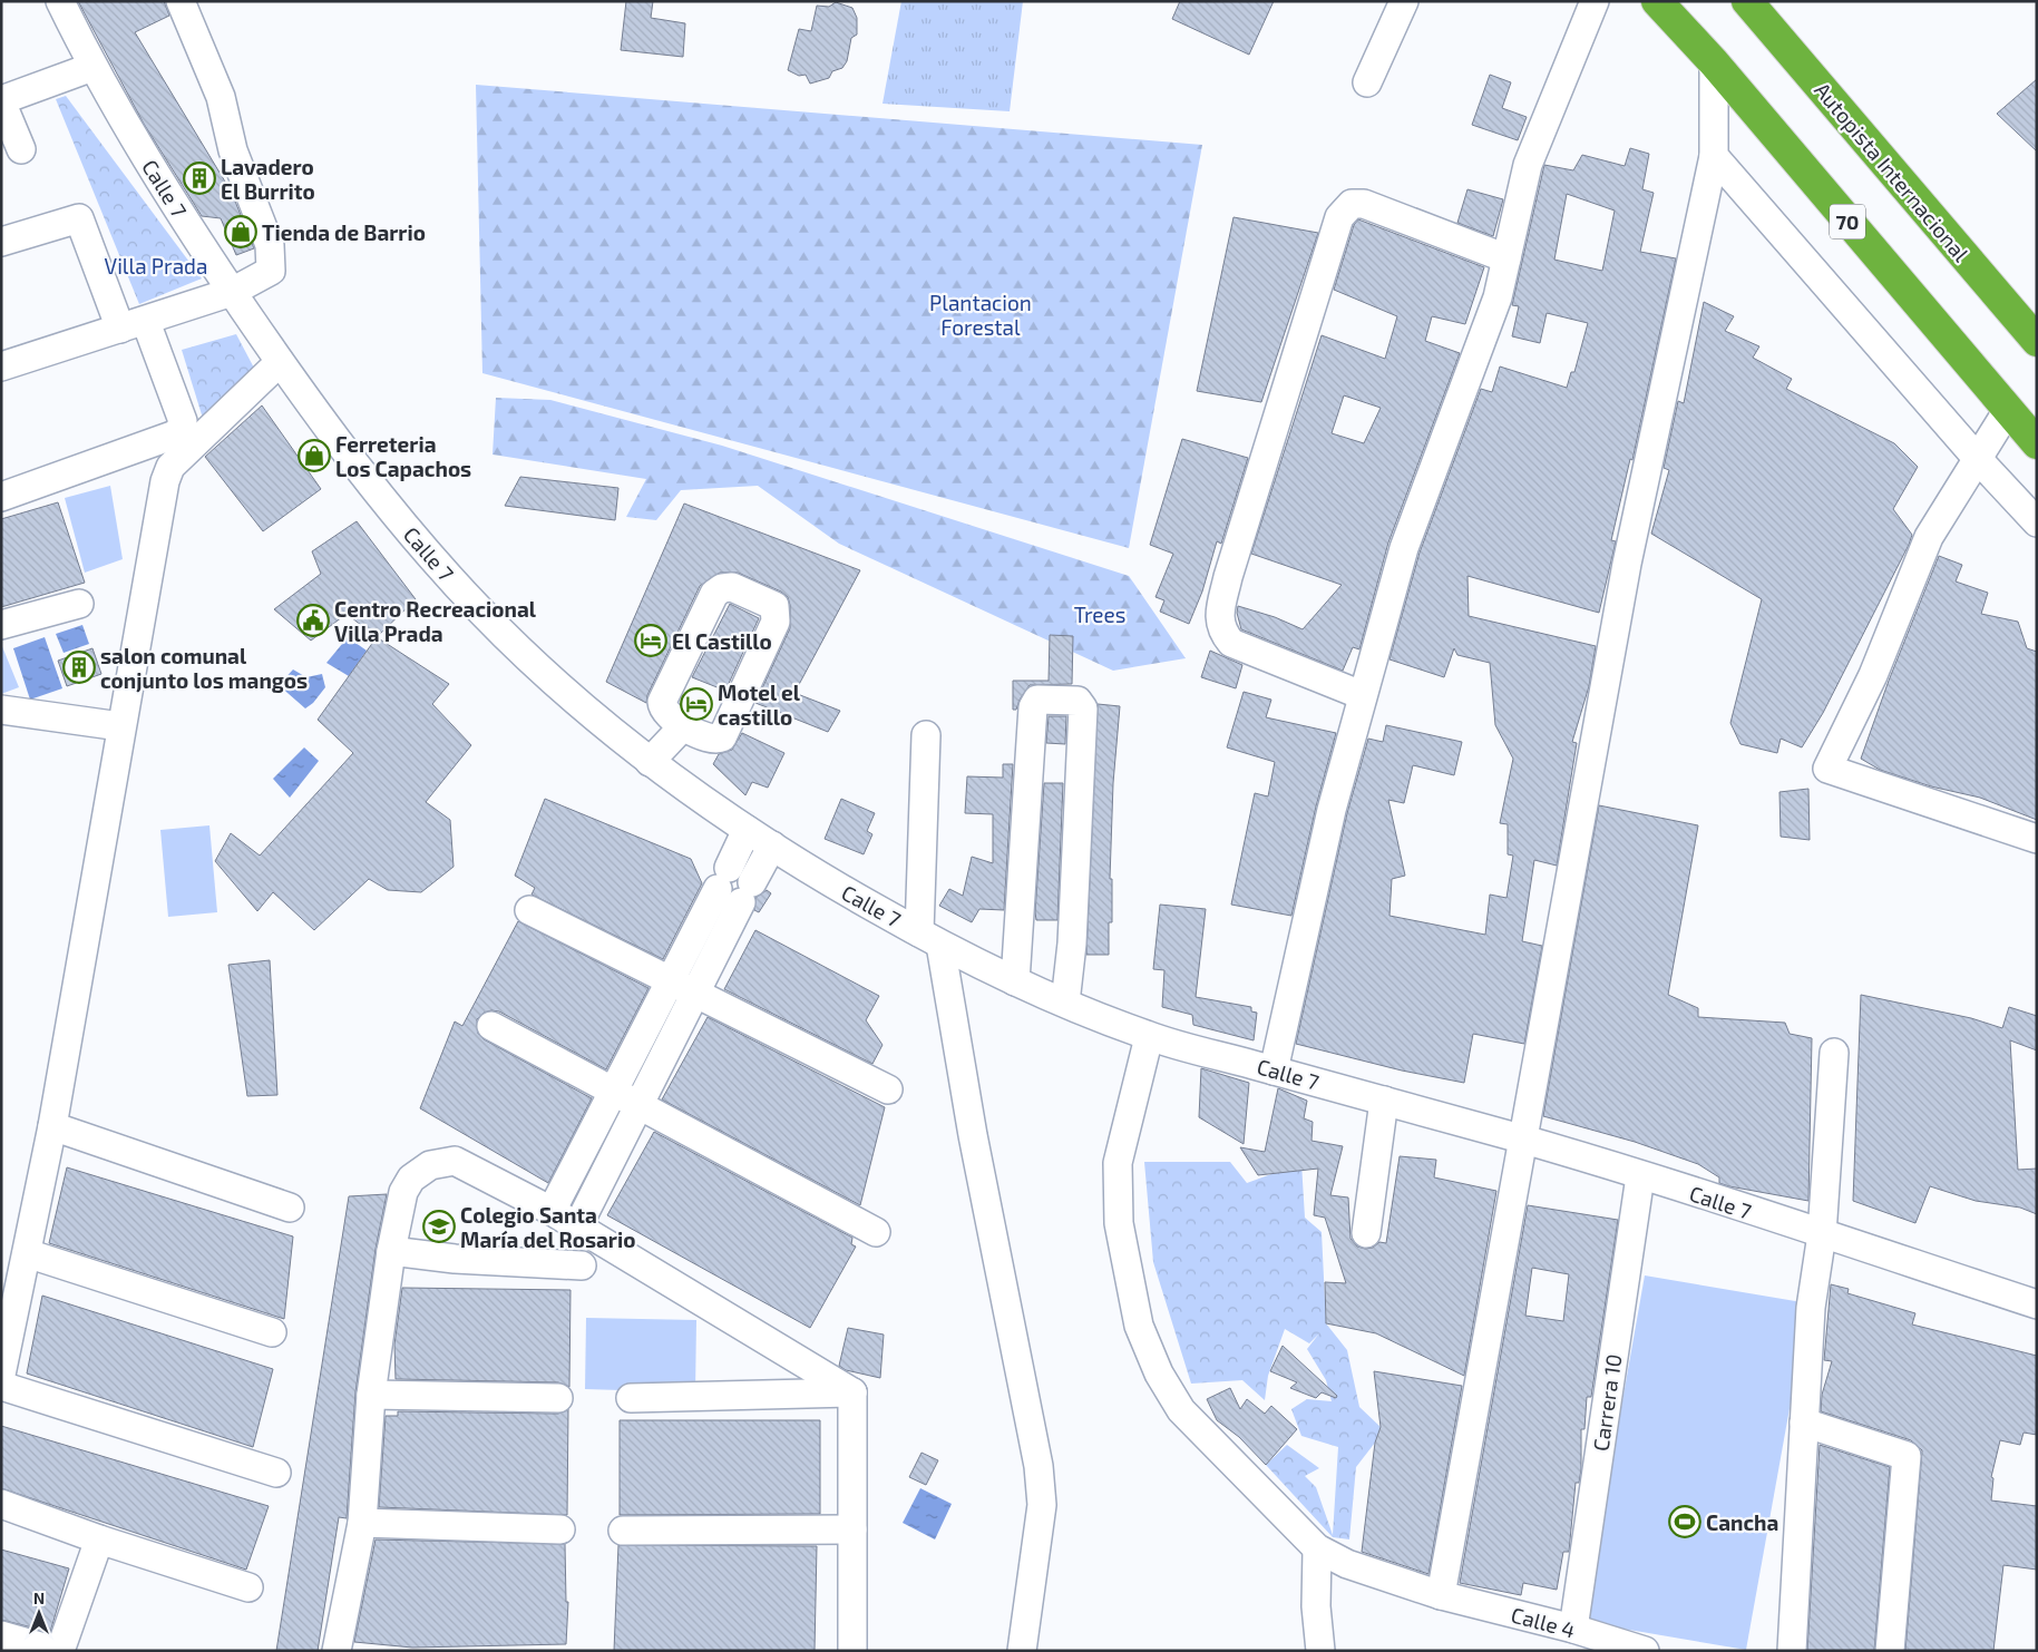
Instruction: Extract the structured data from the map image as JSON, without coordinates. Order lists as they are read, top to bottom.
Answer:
{
  "streets": {
    "highway": ["Autopista Internacional", "70"],
    "street": ["Calle 7", "Carrera 10", "Calle 4"]
  },
  "crossings": [
    ["Calle 7", "Carrera 10"],
    ["Calle 7", "Calle 4"],
    ["Carrera 10", "Calle 4"]
  ],
  "parks": ["Villa Prada", "Plantacion Forestal", "Trees"],
  "places": {
    "building": ["Lavadero El Burrito", "salon comunal conjunto los mangos"],
    "shop": ["Tienda de Barrio", "Ferreteria Los Capachos"],
    "public building": ["Centro Recreacional Villa Prada"],
    "hotel": ["El Castillo", "Motel el castillo"],
    "school or university": ["Colegio Santa María del Rosario"],
    "sports": ["Cancha"]
  },
  "north": "top"
}
